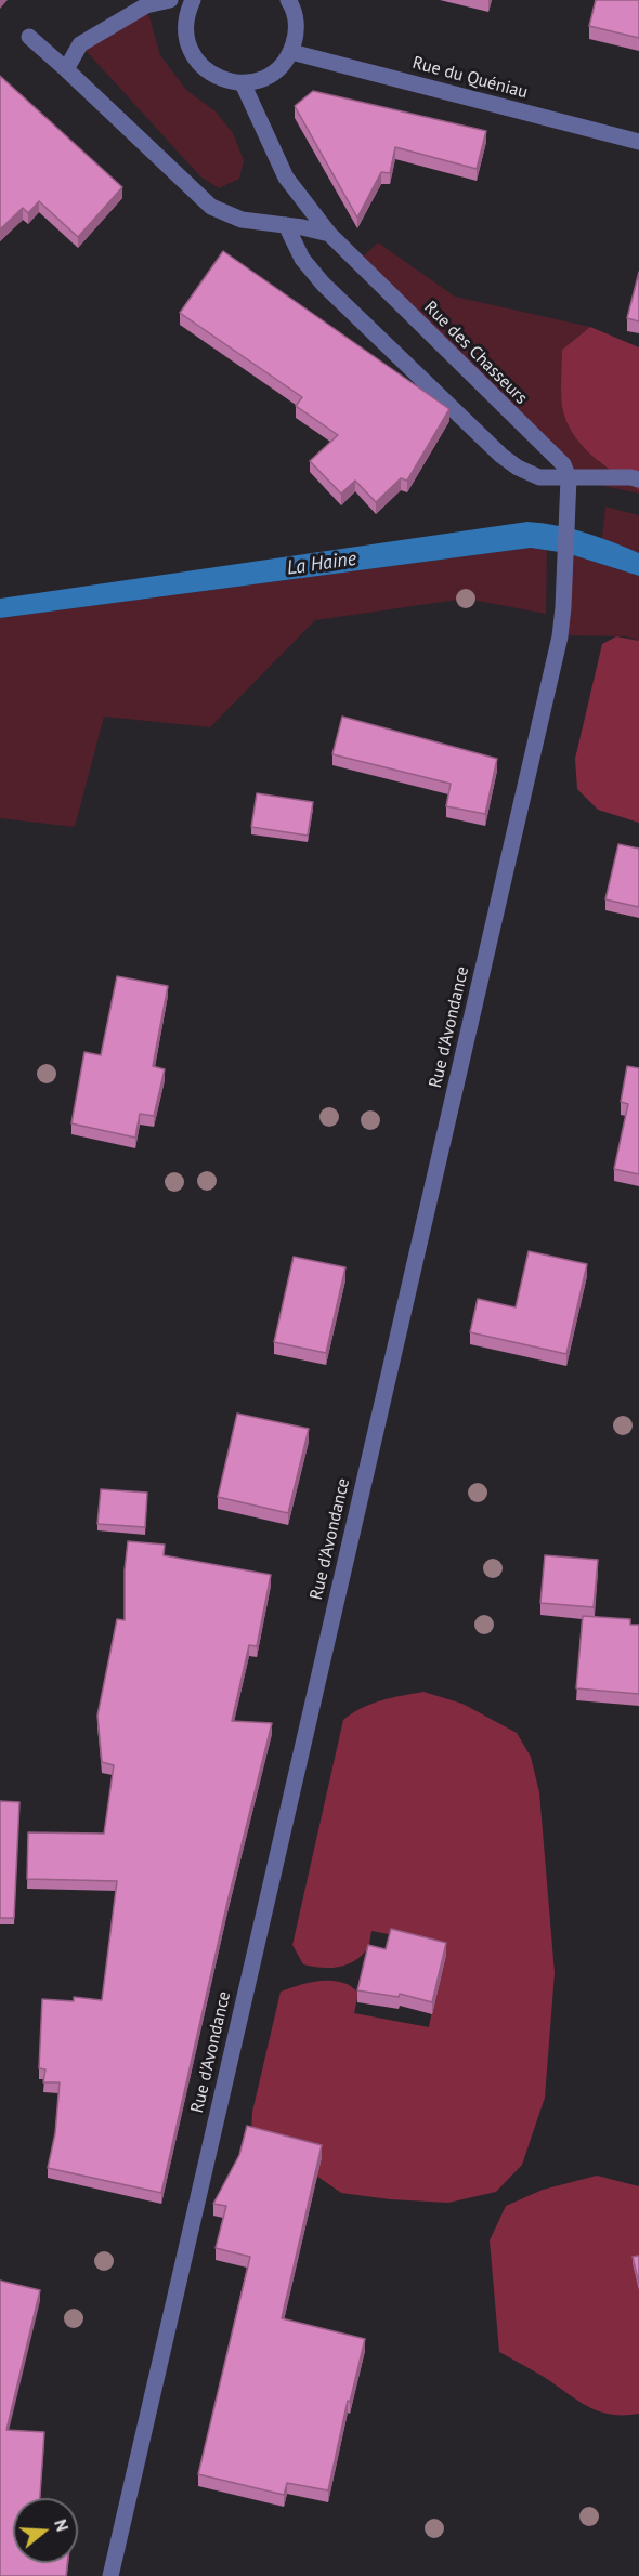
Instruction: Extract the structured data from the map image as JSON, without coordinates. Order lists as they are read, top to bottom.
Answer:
{
  "streets": {
    "street": ["Rue du Quéniau", "Rue des Chasseurs", "Rue d'Avondance"]
  },
  "crossings": [
    ["Rue des Chasseurs", "Rue d'Avondance"]
  ],
  "water": ["La Haine"],
  "north": "right"
}
